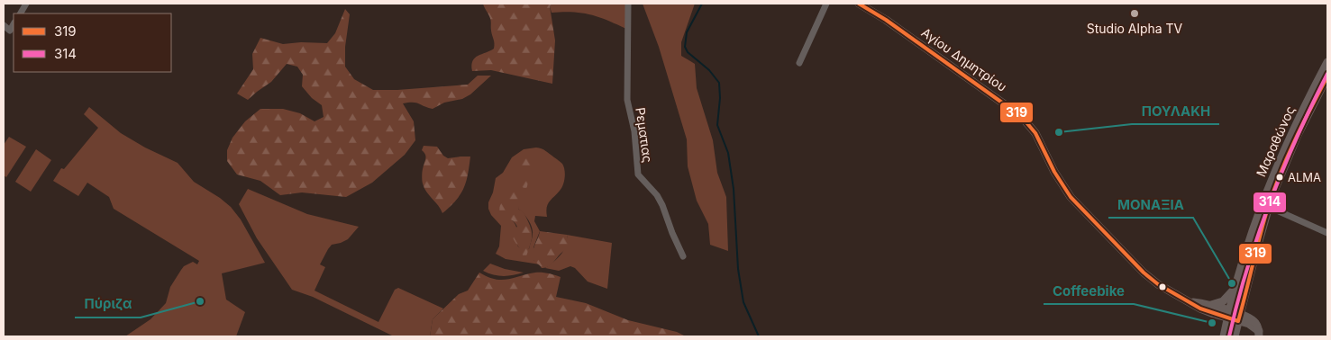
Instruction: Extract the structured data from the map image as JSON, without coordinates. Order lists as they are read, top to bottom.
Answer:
{
  "streets": {
    "main road": ["Αγίου Δημητρίου", "Μαραθώνος"],
    "street": ["Ρεματιας"]
  },
  "crossings": [
    ["Αγίου Δημητρίου", "Μαραθώνος"]
  ],
  "places": [
    "Studio Alpha TV",
    "ΠΟΥΛΑΚΗ",
    "ALMA",
    "ΜΟΝΑΞΙΑ",
    "Πύριζα",
    "Coffeebike"
  ],
  "lines": ["transit line 319", "transit line 314"],
  "legend": ["319", "314"]
}
